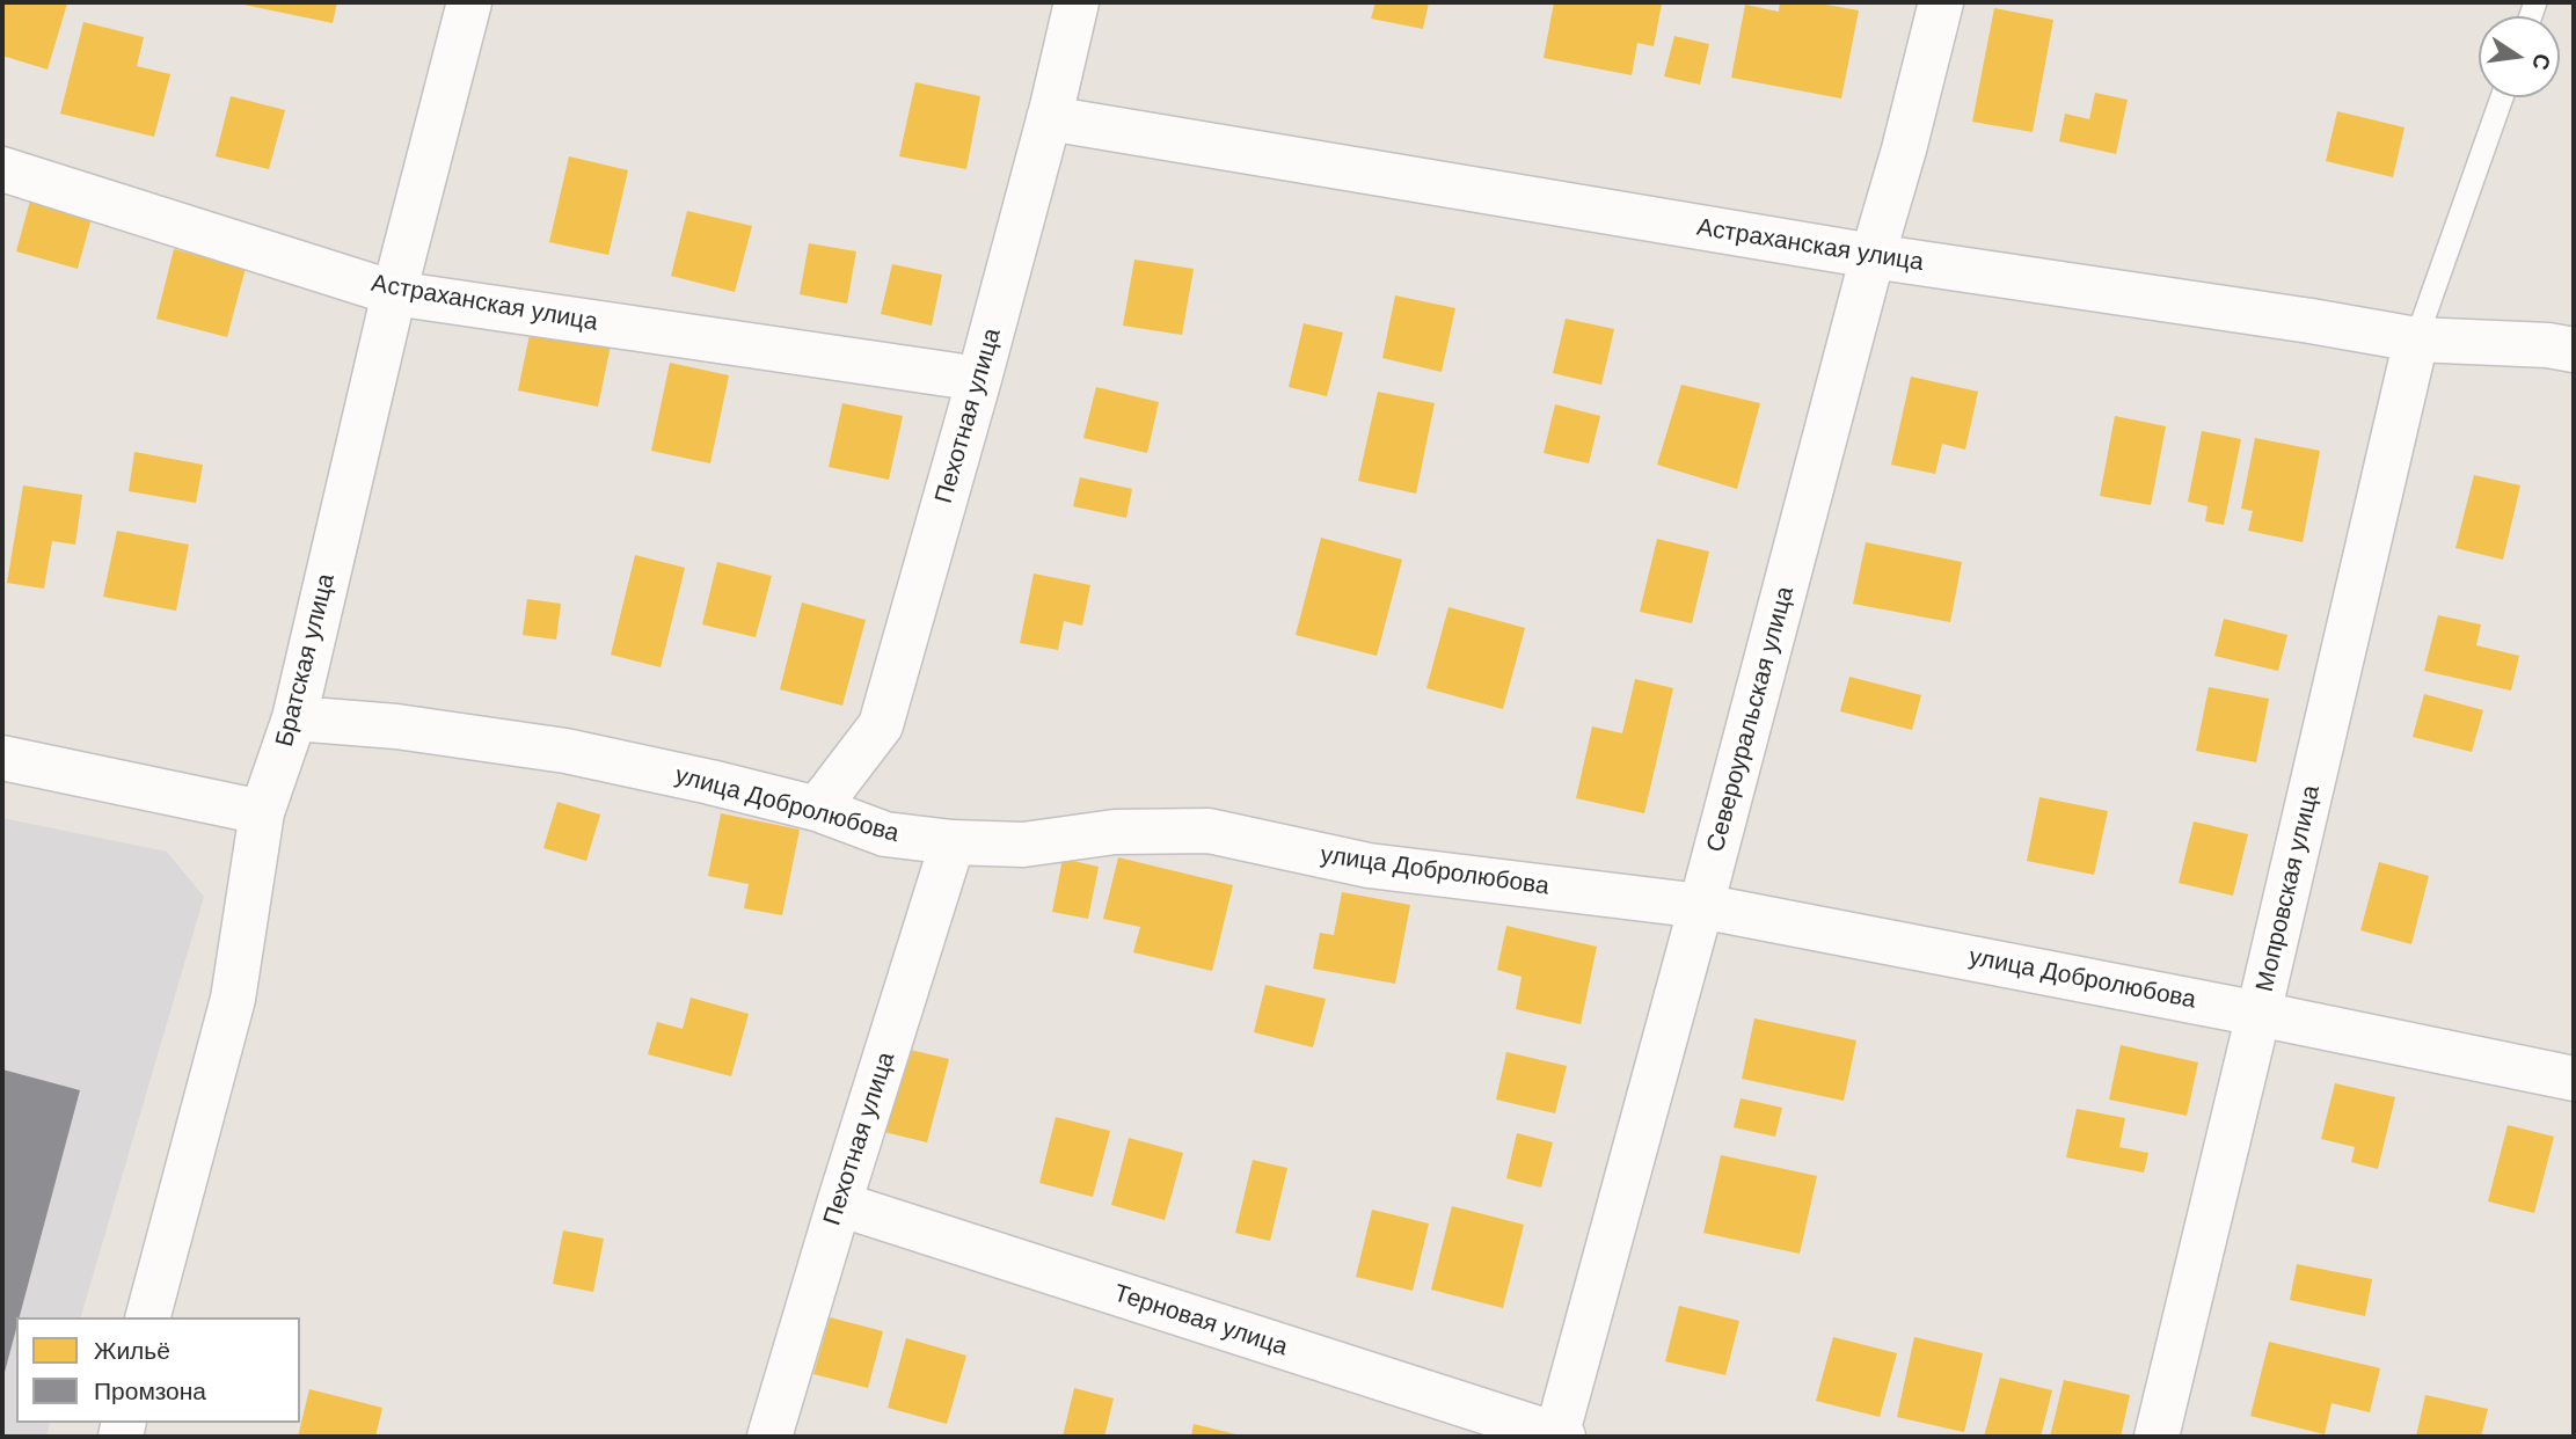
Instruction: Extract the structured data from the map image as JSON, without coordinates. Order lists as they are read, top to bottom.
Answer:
{
  "streets": {
    "street": [
      "Астраханская улица",
      "Пехотная улица",
      "Братская улица",
      "Североуральская улица",
      "улица Добролюбова",
      "Мопровская улица",
      "Терновая улица"
    ]
  },
  "crossings": [
    ["Астраханская улица", "Пехотная улица"],
    ["Астраханская улица", "Братская улица"],
    ["Астраханская улица", "Североуральская улица"],
    ["Астраханская улица", "Мопровская улица"],
    ["Пехотная улица", "улица Добролюбова"],
    ["Пехотная улица", "Терновая улица"],
    ["Братская улица", "улица Добролюбова"],
    ["Североуральская улица", "улица Добролюбова"],
    ["Североуральская улица", "Терновая улица"],
    ["улица Добролюбова", "Мопровская улица"]
  ],
  "legend": ["Жильё", "Промзона"],
  "north": "right"
}
